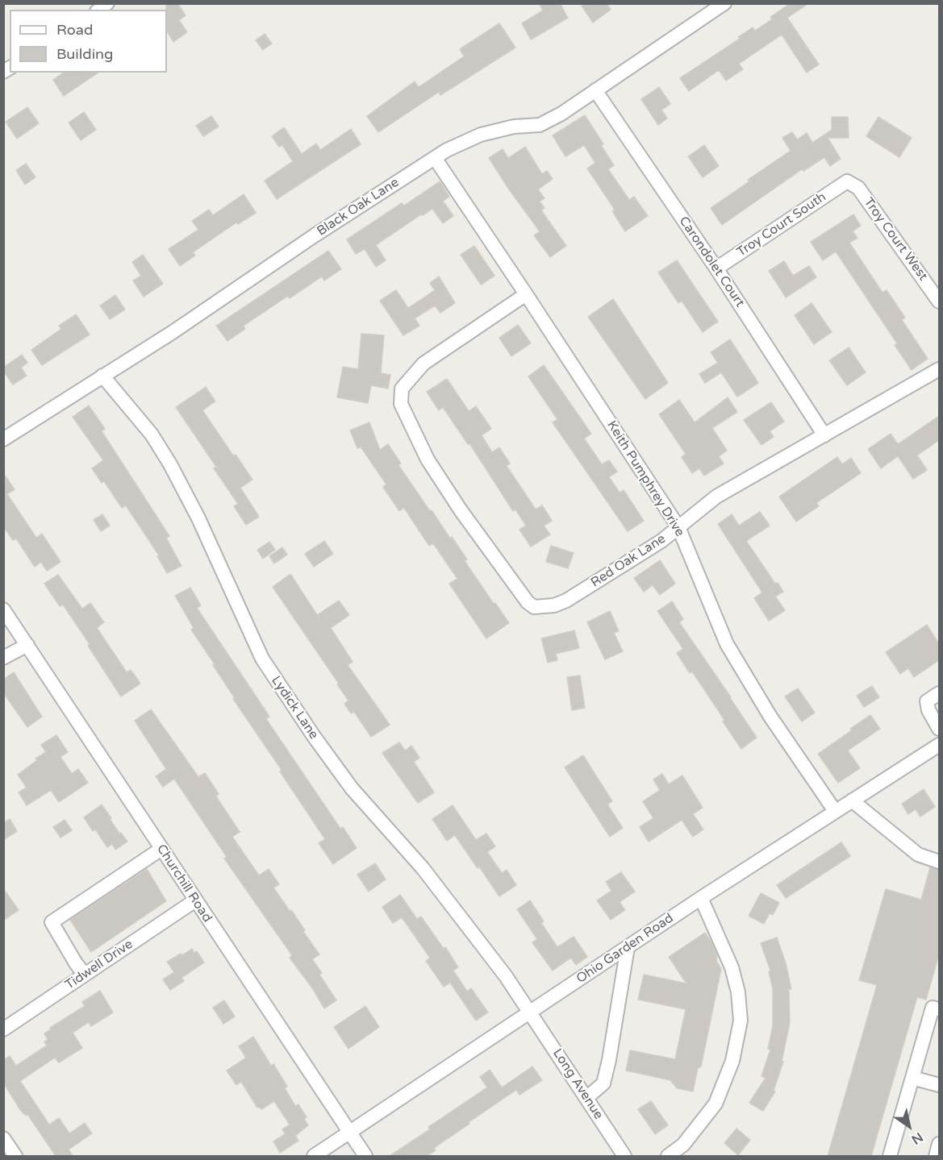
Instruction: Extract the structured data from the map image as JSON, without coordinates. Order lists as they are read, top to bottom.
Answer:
{
  "streets": {
    "street": [
      "Black Oak Lane",
      "Troy Court South",
      "Troy Court West",
      "Carondolet Court",
      "Keith Pumphrey Drive",
      "Red Oak Lane",
      "Lydick Lane",
      "Churchill Road",
      "Ohio Garden Road",
      "Tidwell Drive",
      "Long Avenue"
    ]
  },
  "crossings": [
    ["Black Oak Lane", "Carondolet Court"],
    ["Black Oak Lane", "Keith Pumphrey Drive"],
    ["Black Oak Lane", "Lydick Lane"],
    ["Troy Court South", "Troy Court West"],
    ["Troy Court South", "Carondolet Court"],
    ["Carondolet Court", "Red Oak Lane"],
    ["Keith Pumphrey Drive", "Red Oak Lane"],
    ["Keith Pumphrey Drive", "Ohio Garden Road"],
    ["Lydick Lane", "Ohio Garden Road"],
    ["Lydick Lane", "Long Avenue"],
    ["Churchill Road", "Ohio Garden Road"],
    ["Churchill Road", "Tidwell Drive"],
    ["Ohio Garden Road", "Long Avenue"]
  ],
  "legend": ["Road", "Building"],
  "north": "bottom right"
}
